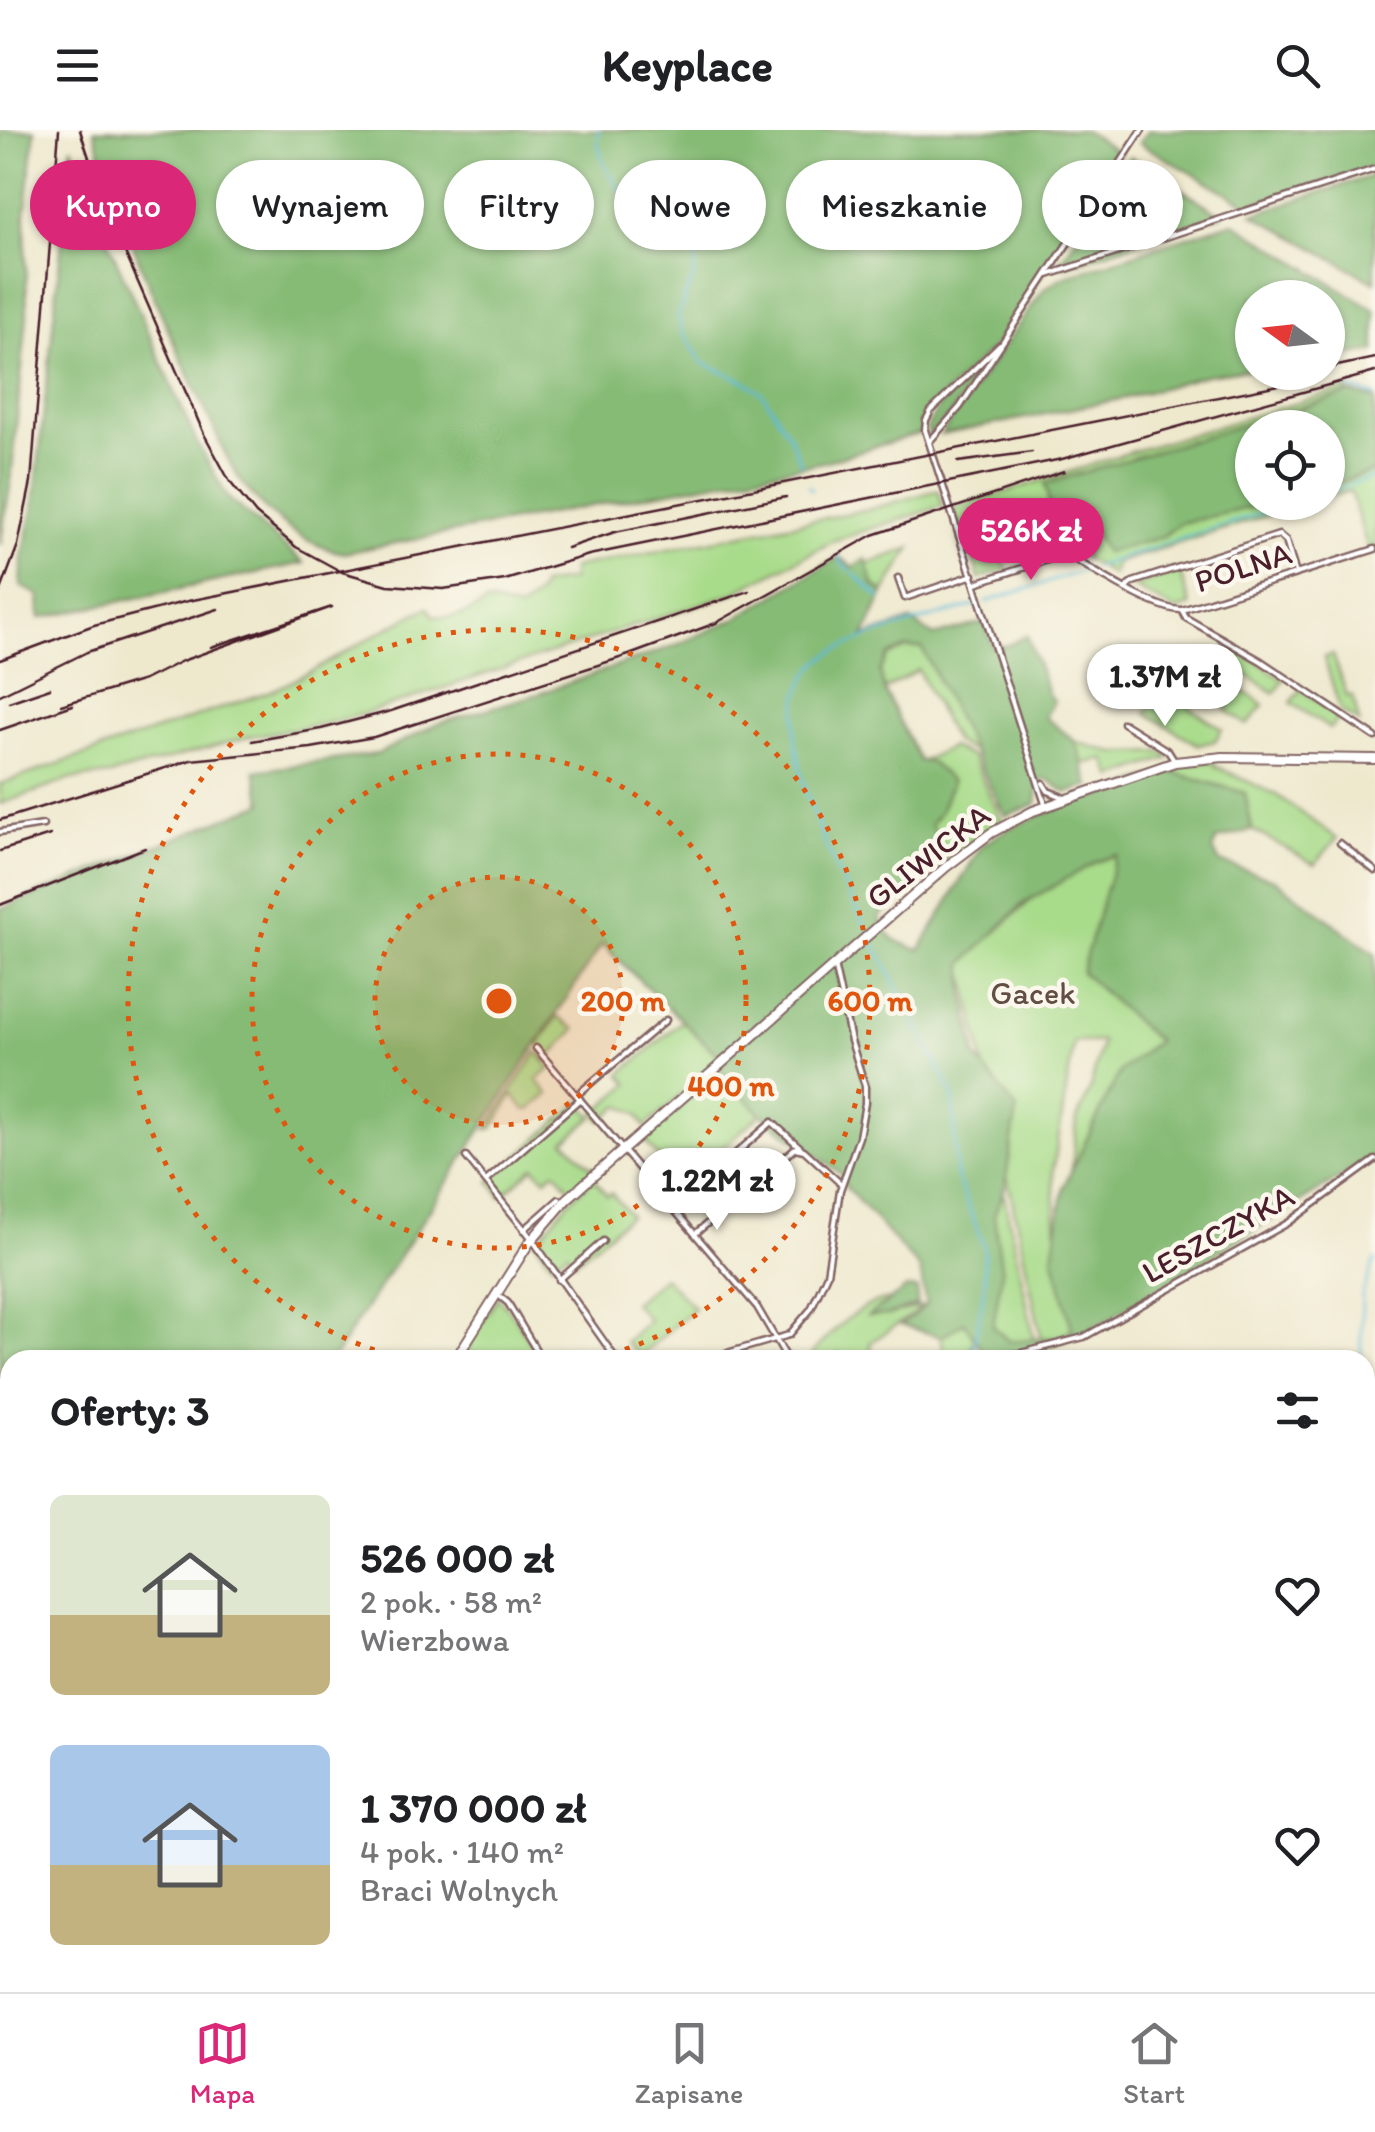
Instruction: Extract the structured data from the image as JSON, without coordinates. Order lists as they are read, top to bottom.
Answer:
{
  "streets": {
    "main road": ["GLIWICKA"],
    "street": ["POLNA", "LESZCZYKA"]
  },
  "parks": ["Gacek"],
  "north": "left",
  "page": {
    "header": "Keyplace",
    "chip": [
      "Kupno",
      "Wynajem",
      "Filtry",
      "Nowe",
      "Mieszkanie",
      "Dom"
    ],
    "price": ["526K zł", "1.37M zł", "1.22M zł"],
    "heading": "Oferty: 3",
    "list": [
      {
        "name": "526 000 zł",
        "note": "2 pok. · 58 m² · Wierzbowa"
      },
      {
        "name": "1 370 000 zł",
        "note": "4 pok. · 140 m² · Braci Wolnych"
      }
    ],
    "tabs": ["Mapa", "Zapisane", "Start"]
  },
  "rings": ["200 m", "600 m", "400 m"]
}
